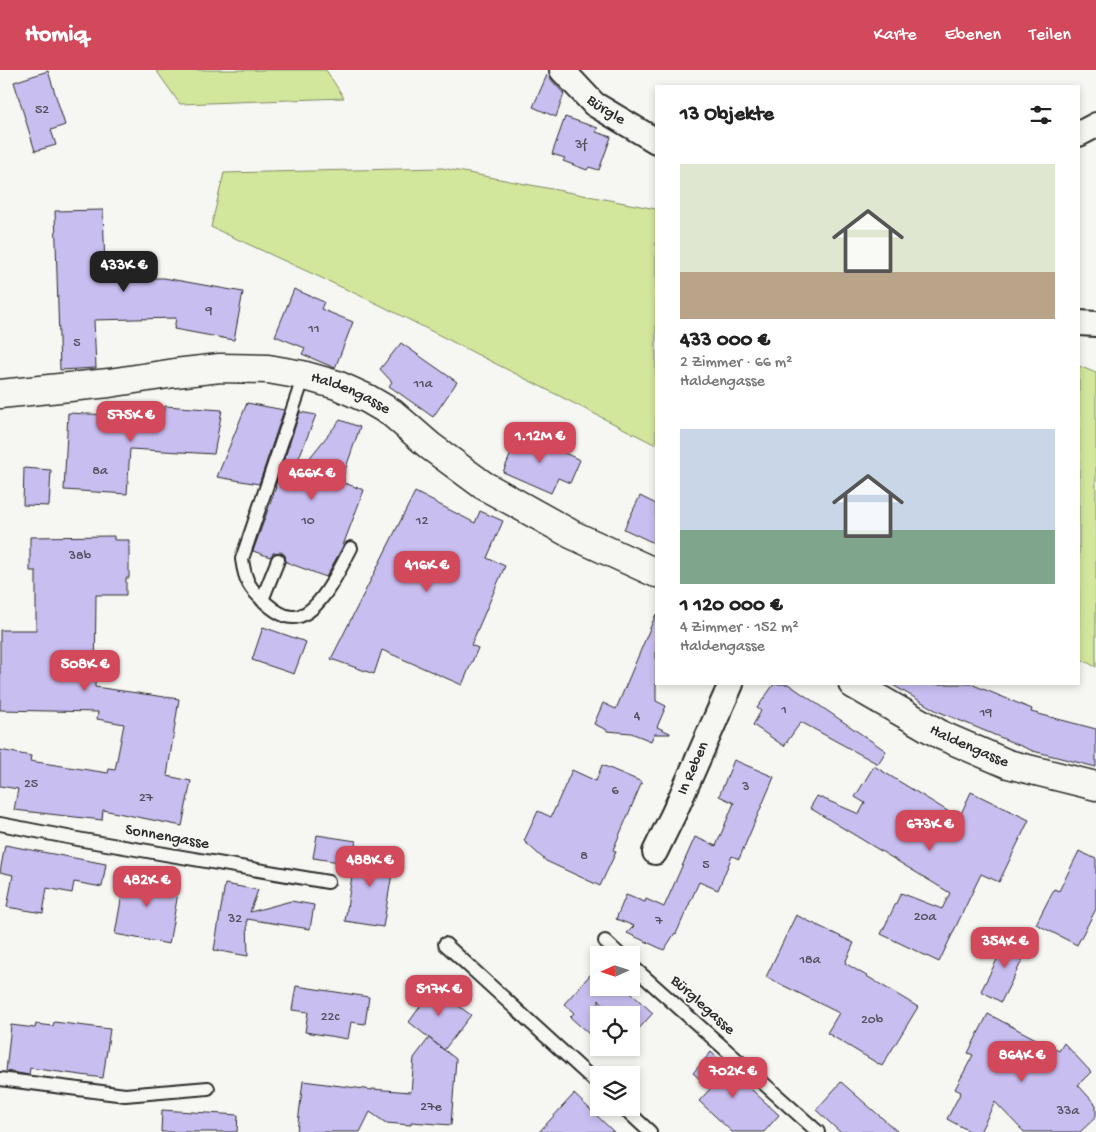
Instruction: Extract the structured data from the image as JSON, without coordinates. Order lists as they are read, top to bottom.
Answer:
{
  "streets": {
    "street": ["Bürgle", "Haldengasse", "In Reben"],
    "lane": ["Sonnengasse", "Bürglegasse"]
  },
  "house_numbers": [
    "52",
    "3f",
    "9",
    "11",
    "5",
    "11a",
    "8a",
    "10",
    "12",
    "38b",
    "1",
    "19",
    "4",
    "25",
    "3",
    "6",
    "27",
    "8",
    "5",
    "20a",
    "32",
    "7",
    "18a",
    "22c",
    "20b",
    "27e",
    "33a"
  ],
  "north": "left",
  "page": {
    "header": "Homiq",
    "nav": ["Karte", "Ebenen", "Teilen"],
    "heading": "13 Objekte",
    "list": [
      {
        "name": "433 000 €",
        "note": "2 Zimmer · 66 m² · Haldengasse"
      },
      {
        "name": "1 120 000 €",
        "note": "4 Zimmer · 152 m² · Haldengasse"
      }
    ],
    "price": [
      "433K €",
      "575K €",
      "1.12M €",
      "466K €",
      "416K €",
      "508K €",
      "673K €",
      "488K €",
      "482K €",
      "354K €",
      "517K €",
      "864K €",
      "702K €"
    ]
  }
}
